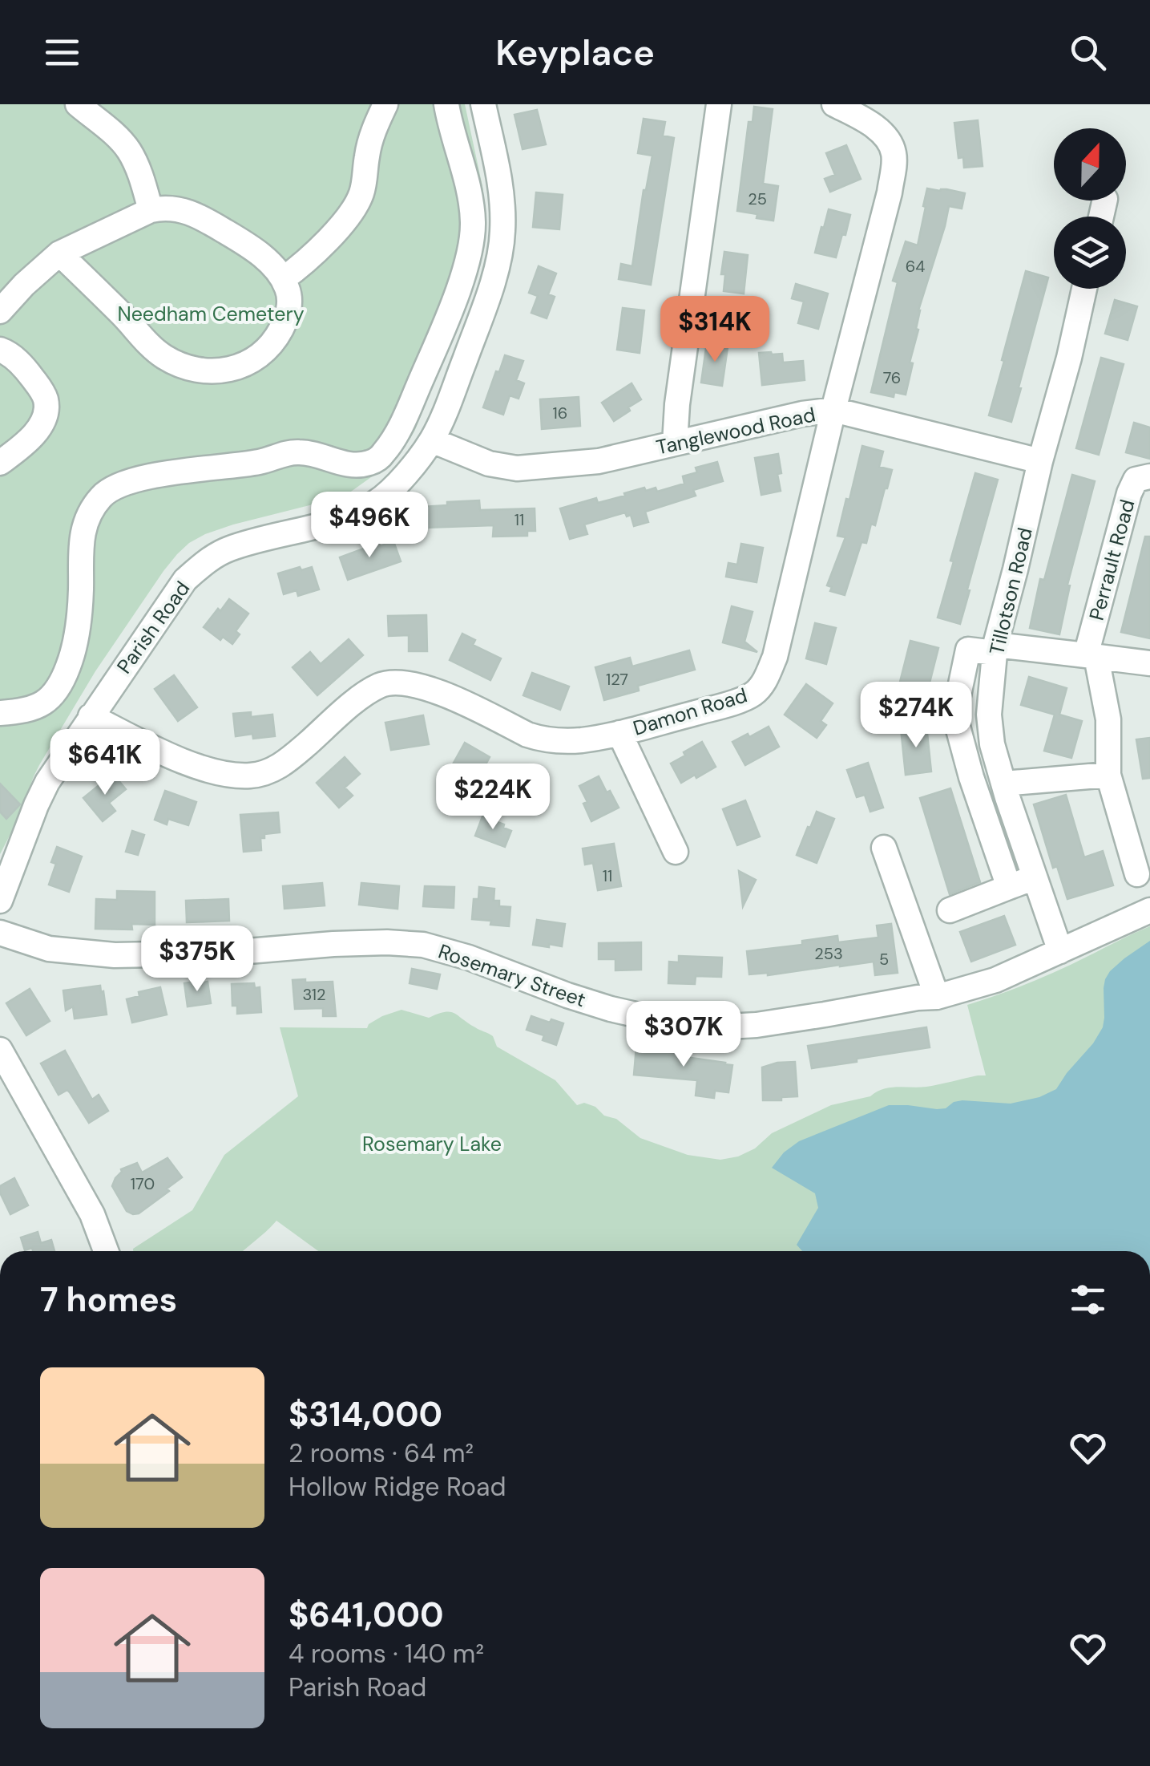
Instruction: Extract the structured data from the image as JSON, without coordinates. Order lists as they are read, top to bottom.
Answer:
{
  "streets": {
    "street": [
      "Tanglewood Road",
      "Perrault Road",
      "Tillotson Road",
      "Parish Road",
      "Damon Road",
      "Rosemary Street"
    ]
  },
  "crossings": [
    ["Tanglewood Road", "Tillotson Road"],
    ["Tanglewood Road", "Parish Road"],
    ["Tanglewood Road", "Damon Road"],
    ["Tillotson Road", "Rosemary Street"],
    ["Parish Road", "Damon Road"]
  ],
  "parks": ["Needham Cemetery", "Rosemary Lake"],
  "house_numbers": [
    "25",
    "64",
    "76",
    "16",
    "11",
    "127",
    "11",
    "253",
    "5",
    "312",
    "170"
  ],
  "north": "top",
  "page": {
    "header": "Keyplace",
    "price": [
      "$314K",
      "$496K",
      "$274K",
      "$641K",
      "$224K",
      "$375K",
      "$307K"
    ],
    "heading": "7 homes",
    "list": [
      {
        "name": "$314,000",
        "note": "2 rooms · 64 m² · Hollow Ridge Road"
      },
      {
        "name": "$641,000",
        "note": "4 rooms · 140 m² · Parish Road"
      }
    ]
  }
}
